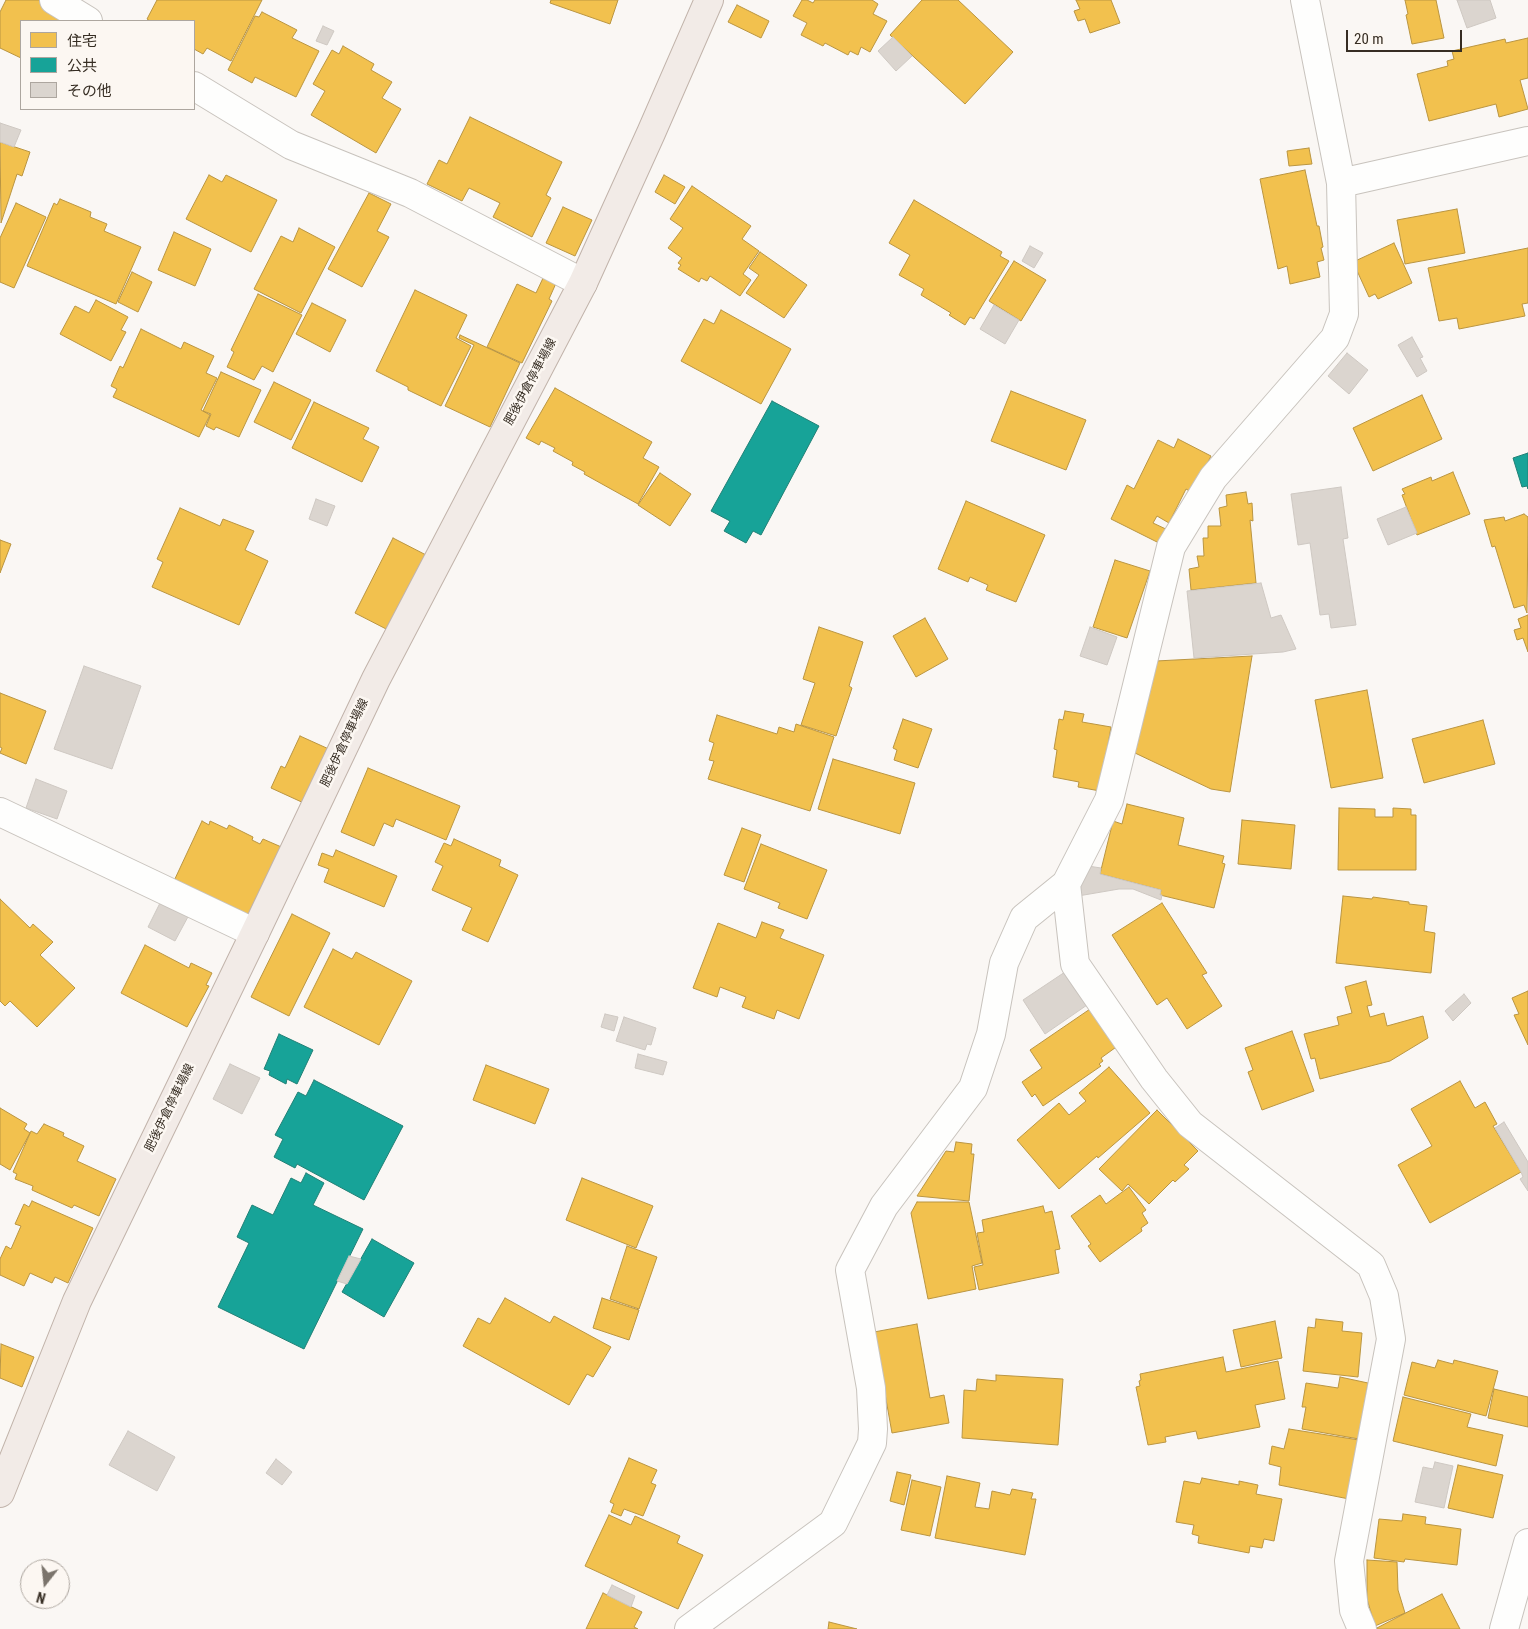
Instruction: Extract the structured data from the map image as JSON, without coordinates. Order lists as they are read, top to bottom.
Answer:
{
  "streets": {
    "main road": ["肥後伊倉停車場線"]
  },
  "legend": ["住宅", "公共", "その他"],
  "scale_bar": "20 m",
  "north": "bottom"
}
